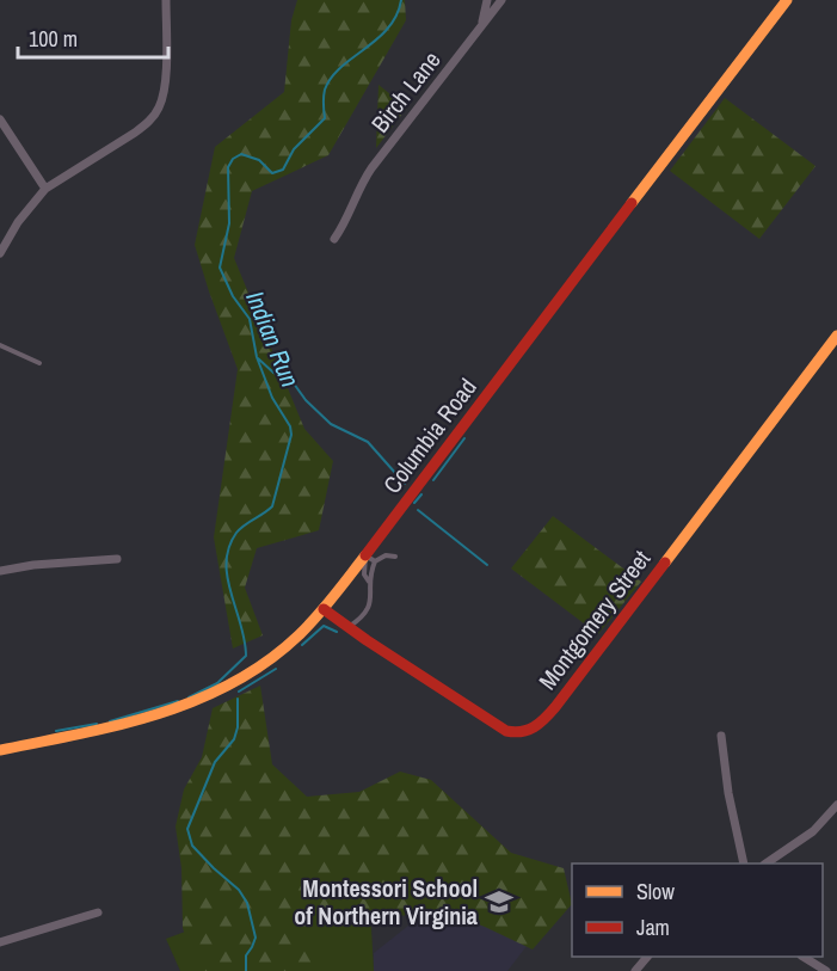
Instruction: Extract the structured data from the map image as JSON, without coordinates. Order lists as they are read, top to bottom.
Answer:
{
  "streets": {
    "street": ["Birch Lane", "Columbia Road", "Montgomery Street"]
  },
  "crossings": [
    ["Columbia Road", "Montgomery Street"]
  ],
  "water": ["Indian Run"],
  "places": {
    "school or university": ["Montessori School of Northern Virginia"]
  },
  "legend": ["Slow", "Jam"],
  "scale_bar": "100 m"
}
